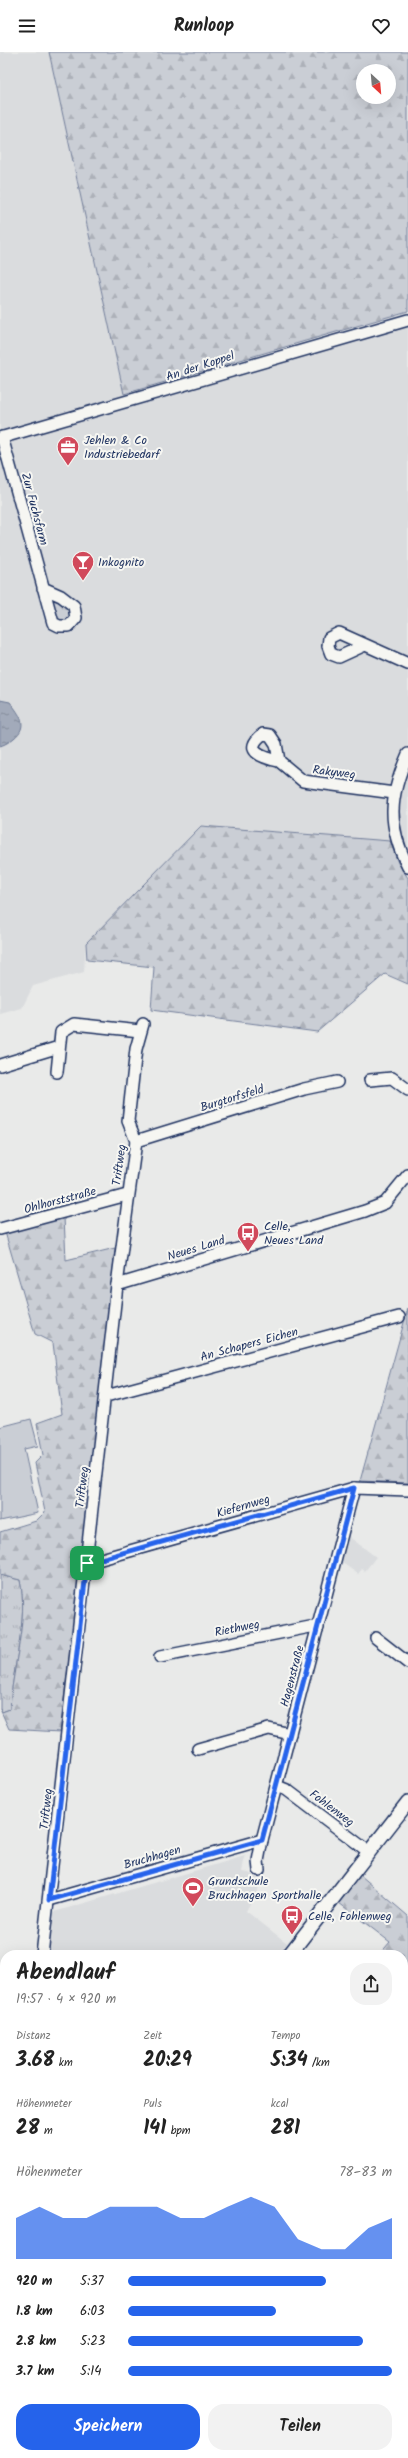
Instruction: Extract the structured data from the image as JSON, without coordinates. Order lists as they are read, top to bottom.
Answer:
{
  "streets": {
    "street": [
      "An der Koppel",
      "Zur Fuchsfarm",
      "Rakyweg",
      "Burgtorfsfeld",
      "Triftweg",
      "Ohlhorststraße",
      "Neues Land",
      "An Schapers Eichen",
      "Kiefernweg",
      "Riethweg",
      "Hagenstraße",
      "Fohlenweg",
      "Bruchhagen"
    ]
  },
  "crossings": [
    ["An der Koppel", "Zur Fuchsfarm"],
    ["Burgtorfsfeld", "Triftweg"],
    ["Triftweg", "Ohlhorststraße"],
    ["Triftweg", "Neues Land"],
    ["Triftweg", "An Schapers Eichen"],
    ["Triftweg", "Kiefernweg"],
    ["Triftweg", "Bruchhagen"],
    ["Kiefernweg", "Hagenstraße"],
    ["Riethweg", "Hagenstraße"],
    ["Hagenstraße", "Fohlenweg"],
    ["Hagenstraße", "Bruchhagen"]
  ],
  "places": {
    "office": ["Jehlen & Co Industriebedarf"],
    "bar": ["Inkognito"],
    "bus stop": ["Celle, Neues Land", "Celle, Fohlenweg"],
    "sports": ["Grundschule Bruchhagen Sporthalle"]
  },
  "north": "bottom right",
  "page": {
    "header": "Runloop",
    "heading": ["Abendlauf", "19:57 · 4 × 920 m"],
    "stats": [
      ["Distanz", "3.68 km"],
      ["Zeit", "20:29"],
      ["Tempo", "5:34 /km"],
      ["Höhenmeter", "28 m"],
      ["Puls", "141 bpm"],
      ["kcal", "281"]
    ],
    "chart": ["Höhenmeter", "78–83 m"],
    "list": [
      {
        "name": "920 m",
        "note": "5:37"
      },
      {
        "name": "1.8 km",
        "note": "6:03"
      },
      {
        "name": "2.8 km",
        "note": "5:23"
      },
      {
        "name": "3.7 km",
        "note": "5:14"
      }
    ],
    "buttons": ["Speichern", "Teilen"]
  }
}
